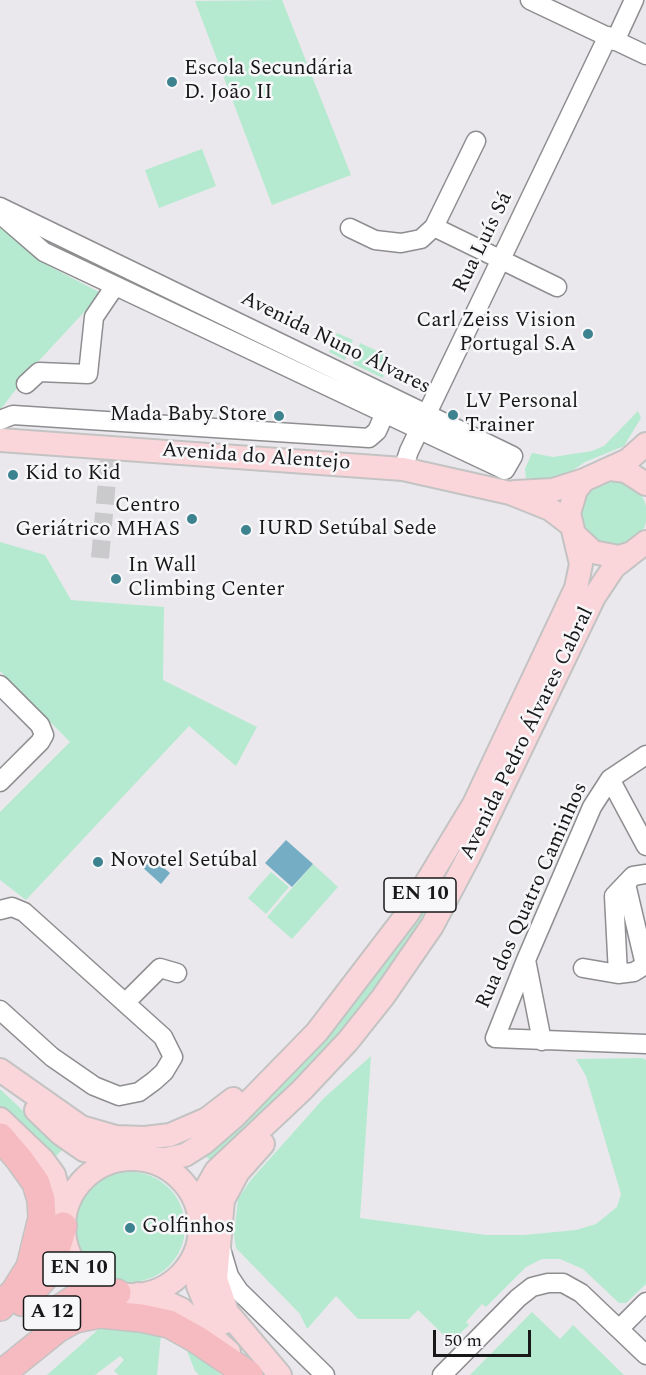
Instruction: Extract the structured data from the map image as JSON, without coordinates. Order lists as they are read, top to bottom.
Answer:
{
  "streets": {
    "highway": ["A 12"],
    "main road": ["Avenida do Alentejo", "Avenida Pedro Álvares Cabral", "EN 10"],
    "street": ["Rua Luís Sá", "Avenida Nuno Álvares", "Rua dos Quatro Caminhos"]
  },
  "crossings": [
    ["Rua Luís Sá", "Avenida Nuno Álvares"],
    ["Rua Luís Sá", "Avenida do Alentejo"],
    ["Avenida do Alentejo", "Avenida Pedro Álvares Cabral"],
    ["Avenida Pedro Álvares Cabral", "EN 10"],
    ["Avenida Pedro Álvares Cabral", "A 12"],
    ["EN 10", "A 12"]
  ],
  "places": [
    "Escola Secundária D. João II",
    "Carl Zeiss Vision Portugal S.A",
    "LV Personal Trainer",
    "Mada Baby Store",
    "Kid to Kid",
    "Centro Geriátrico MHAS",
    "IURD Setúbal Sede",
    "In Wall Climbing Center",
    "Novotel Setúbal",
    "Golfinhos"
  ],
  "scale_bar": "50 m"
}
